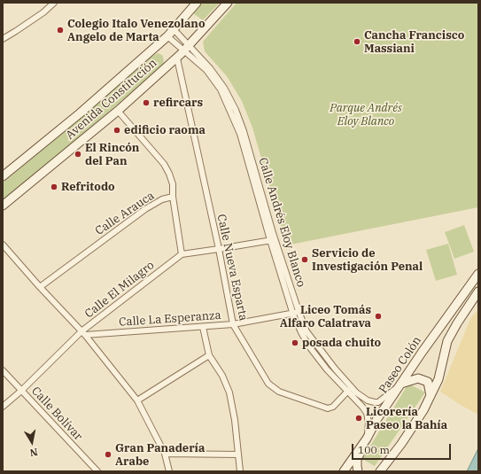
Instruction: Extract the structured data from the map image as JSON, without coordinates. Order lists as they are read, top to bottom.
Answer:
{
  "streets": {
    "main road": ["Avenida Constitución", "Paseo Colón"],
    "street": [
      "Calle Arauca",
      "Calle Andrés Eloy Blanco",
      "Calle Nueva Esparta",
      "Calle El Milagro",
      "Calle La Esperanza",
      "Calle Bolívar"
    ]
  },
  "crossings": [
    ["Avenida Constitución", "Calle Arauca"],
    ["Avenida Constitución", "Calle Andrés Eloy Blanco"],
    ["Avenida Constitución", "Calle Nueva Esparta"],
    ["Calle Andrés Eloy Blanco", "Calle Nueva Esparta"],
    ["Calle Andrés Eloy Blanco", "Calle El Milagro"],
    ["Calle Andrés Eloy Blanco", "Calle La Esperanza"],
    ["Calle Andrés Eloy Blanco", "Paseo Colón"],
    ["Calle Nueva Esparta", "Calle El Milagro"],
    ["Calle Nueva Esparta", "Calle La Esperanza"],
    ["Calle El Milagro", "Calle La Esperanza"],
    ["Calle El Milagro", "Calle Bolívar"]
  ],
  "parks": ["Parque Andrés Eloy Blanco"],
  "places": [
    "Colegio Italo Venezolano Angelo de Marta",
    "Cancha Francisco Massiani",
    "refircars",
    "edificio raoma",
    "El Rincón del Pan",
    "Refritodo",
    "Servicio de Investigación Penal",
    "Liceo Tomás Alfaro Calatrava",
    "posada chuito",
    "Licorería Paseo la Bahía",
    "Gran Panadería Arabe"
  ],
  "scale_bar": "100 m",
  "north": "bottom"
}
